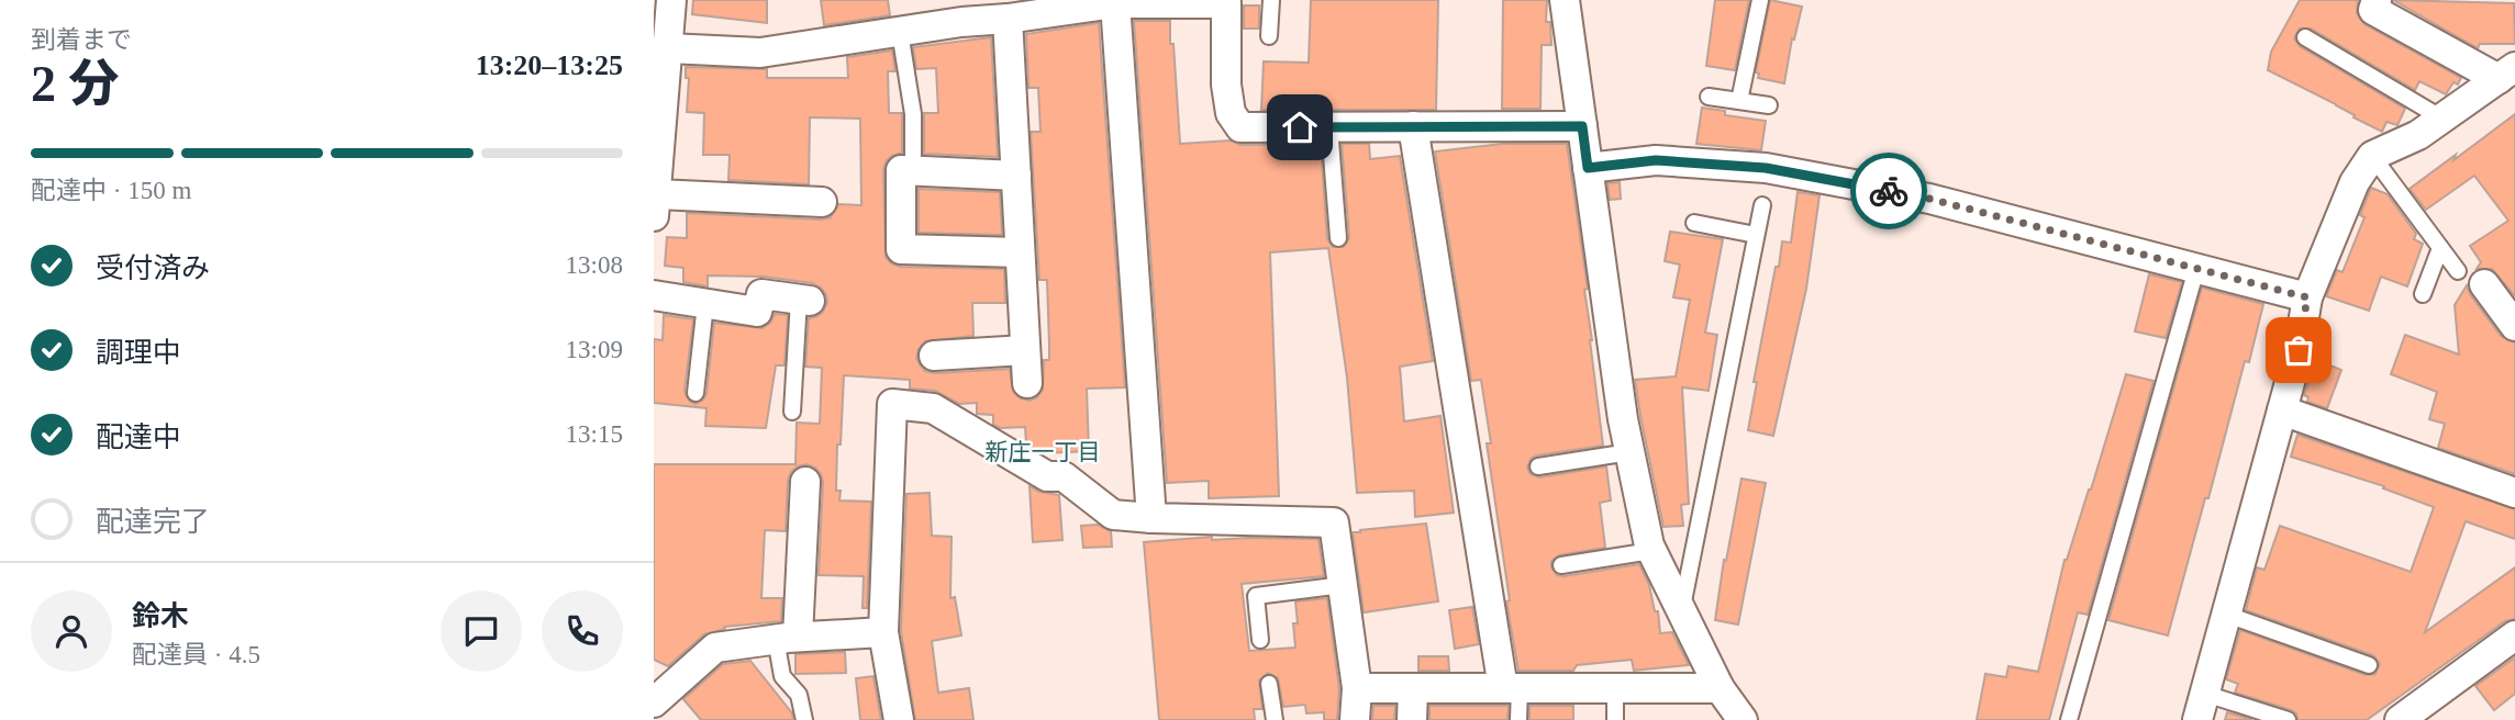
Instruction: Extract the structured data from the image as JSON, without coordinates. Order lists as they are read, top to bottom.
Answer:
{
  "districts": ["新庄一丁目"],
  "page": {
    "heading": ["2 分", "到着まで", "13:20–13:25"],
    "panel": ["鈴木", "配達員 · 4.5"],
    "bar": "配達中 · 150 m",
    "list": [
      ["受付済み", "13:08"],
      ["調理中", "13:09"],
      ["配達中", "13:15"],
      "配達完了"
    ]
  }
}
